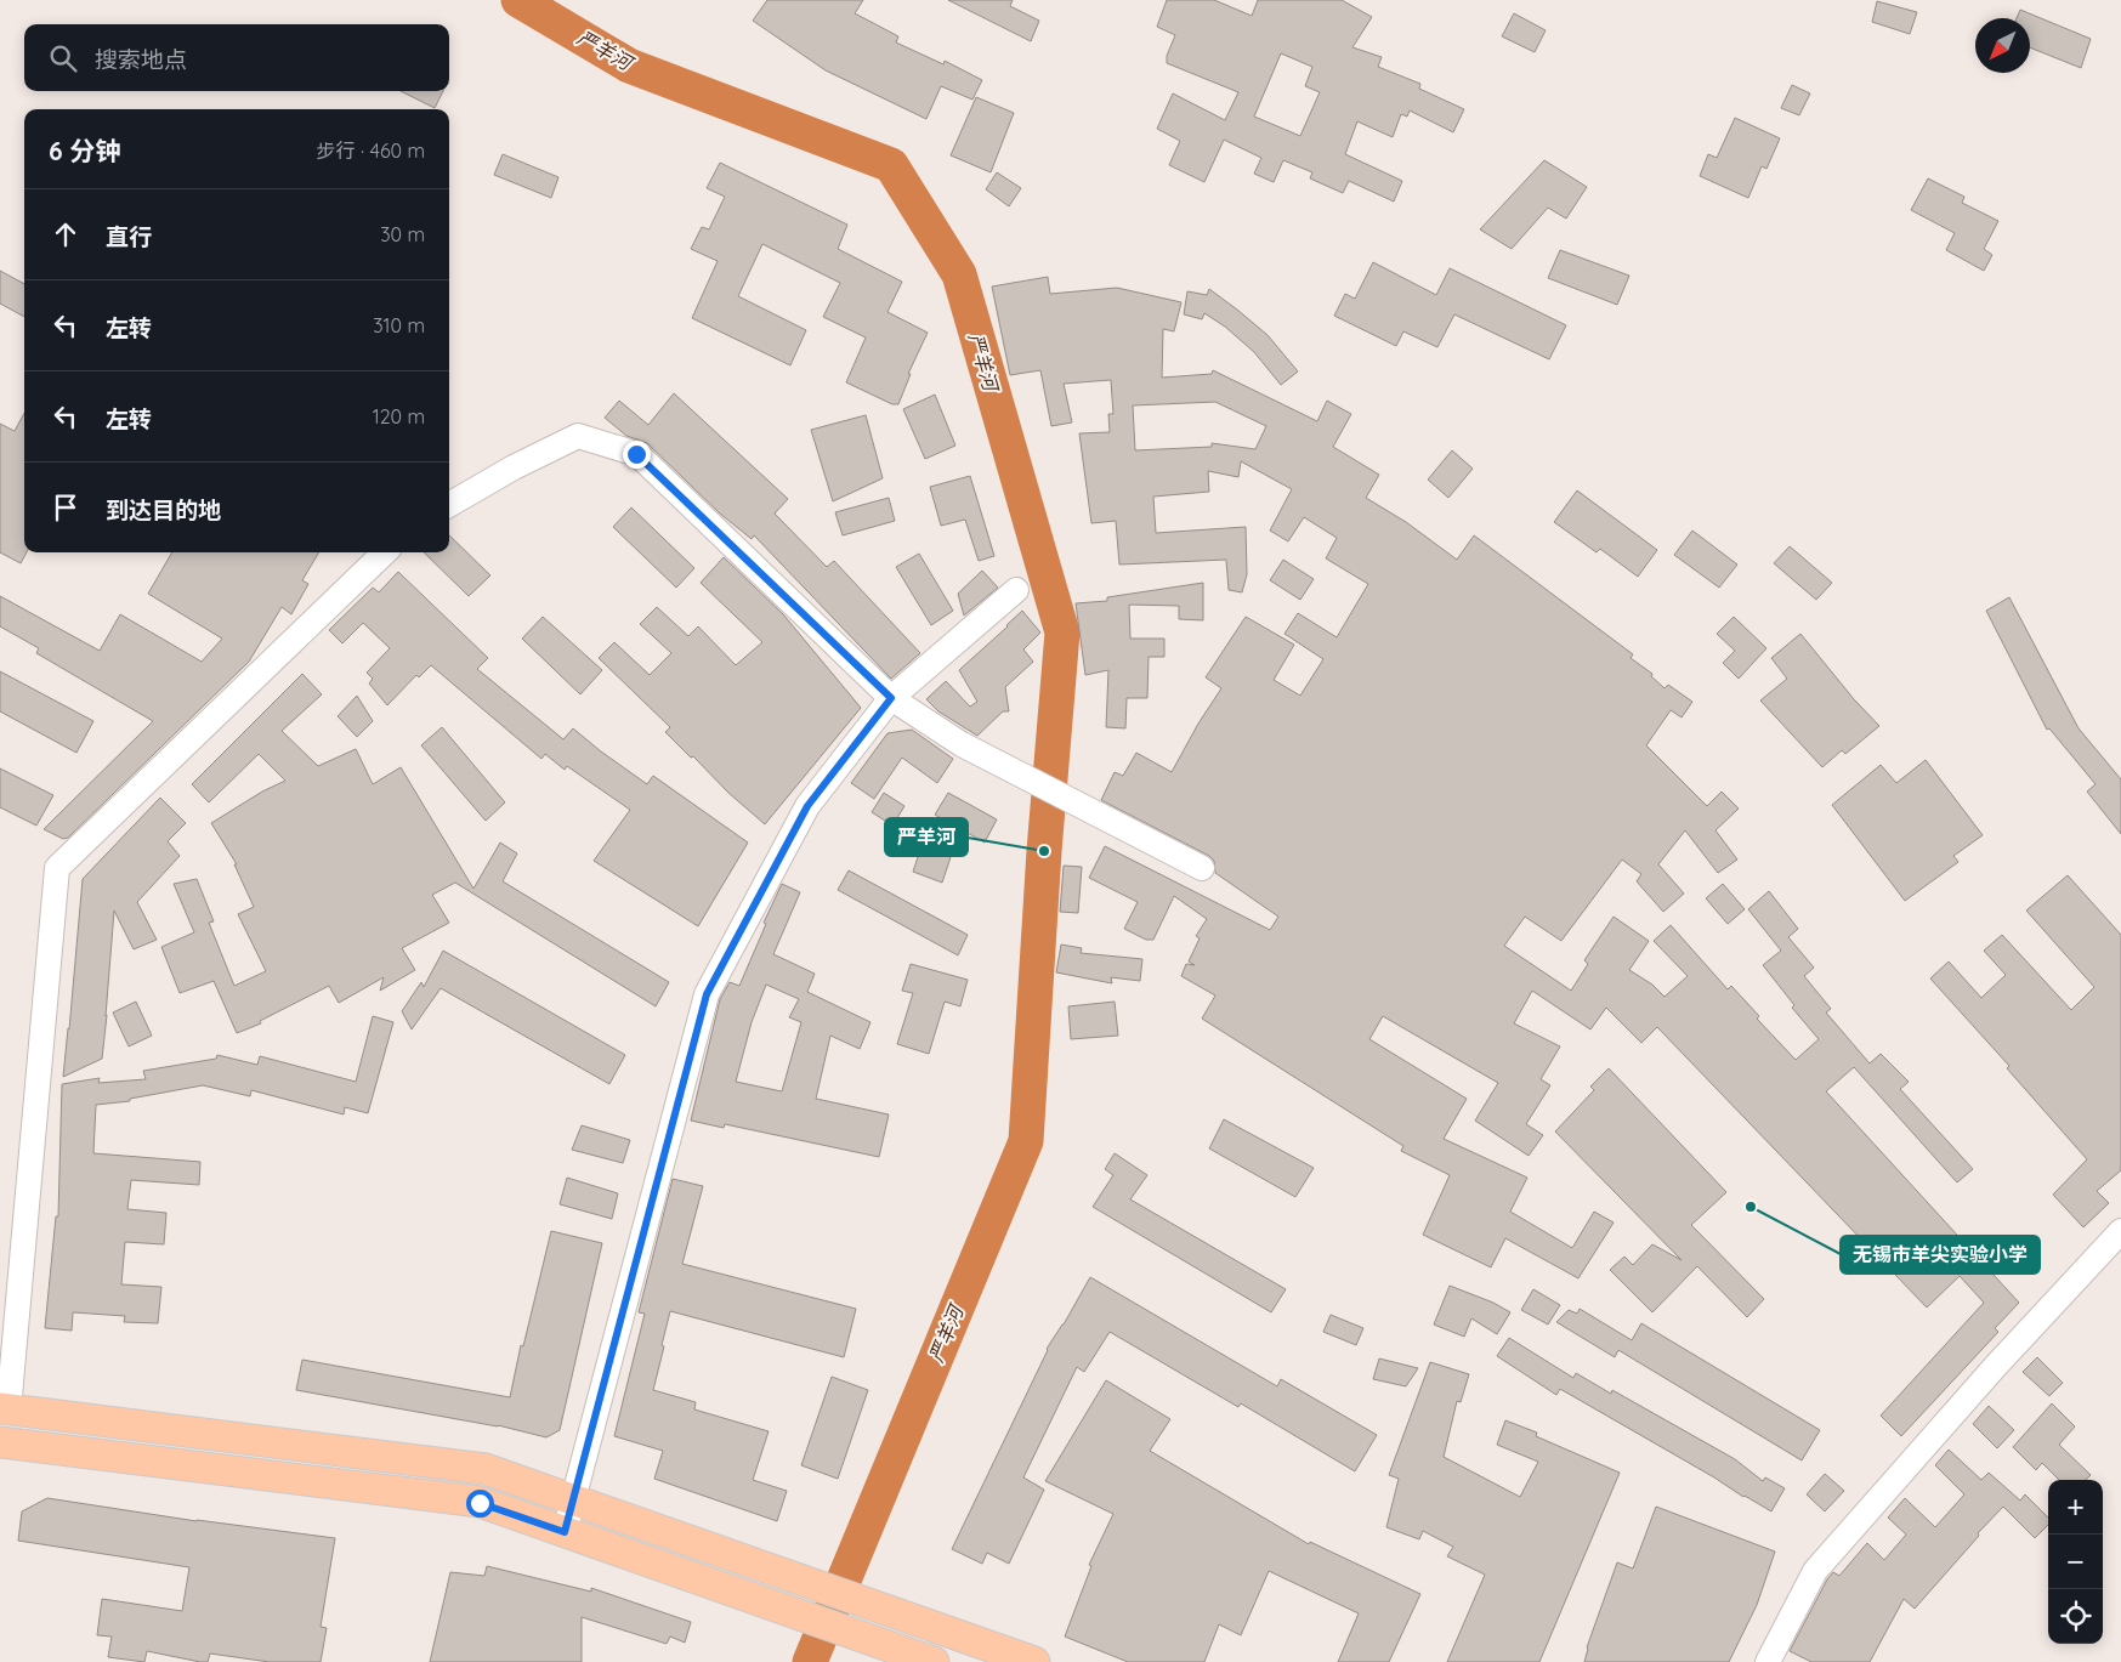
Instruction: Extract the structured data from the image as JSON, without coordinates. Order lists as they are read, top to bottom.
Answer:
{
  "water": ["严羊河"],
  "places": ["严羊河", "无锡市羊尖实验小学"],
  "north": "bottom left",
  "page": {
    "search": "搜索地点",
    "heading": ["6 分钟", "步行 · 460 m"],
    "list": [
      ["直行", "30 m"],
      ["左转", "310 m"],
      ["左转", "120 m"],
      "到达目的地"
    ],
    "map_buttons": ["+", "−"]
  }
}
